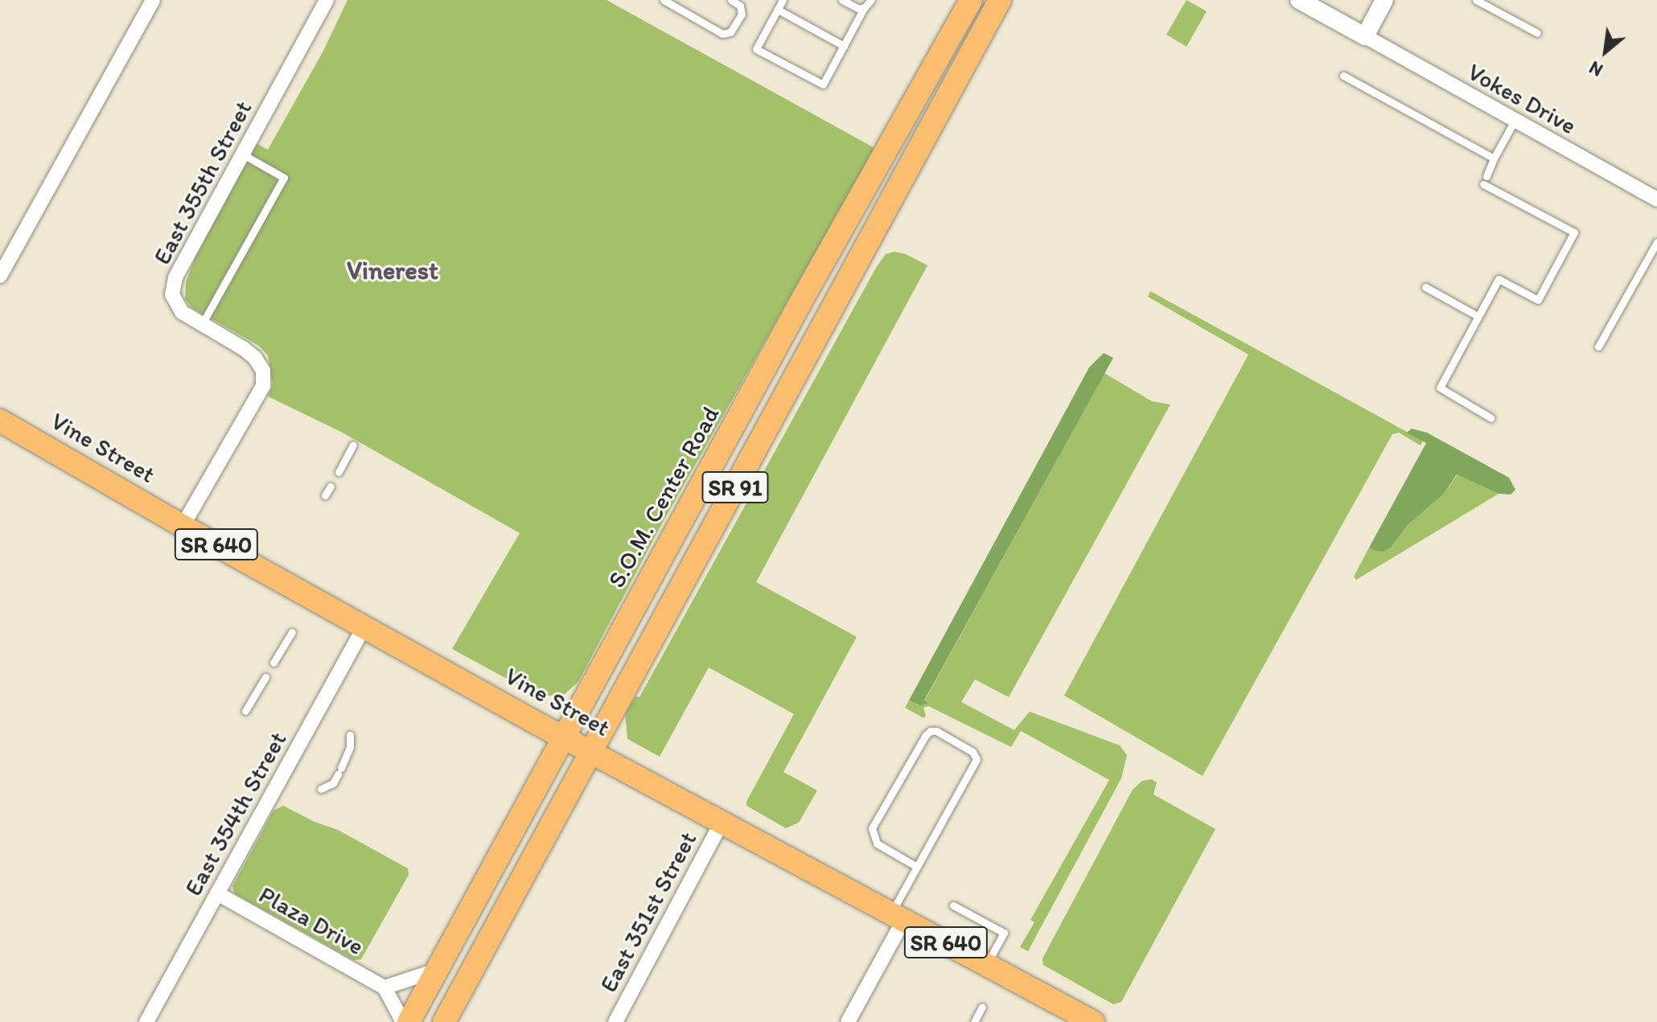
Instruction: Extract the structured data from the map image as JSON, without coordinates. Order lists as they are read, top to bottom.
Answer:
{
  "streets": {
    "main road": [
      "Vine Street",
      "SR 91",
      "S.O.M. Center Road",
      "SR 640"
    ],
    "street": [
      "Vokes Drive",
      "East 355th Street",
      "East 354th Street",
      "East 351st Street",
      "Plaza Drive"
    ]
  },
  "crossings": [
    ["East 355th Street", "Vine Street"],
    ["Vine Street", "SR 91"],
    ["Vine Street", "S.O.M. Center Road"],
    ["Vine Street", "East 354th Street"],
    ["Vine Street", "East 351st Street"],
    ["East 354th Street", "Plaza Drive"]
  ],
  "districts": ["Vinerest"],
  "north": "bottom left"
}
